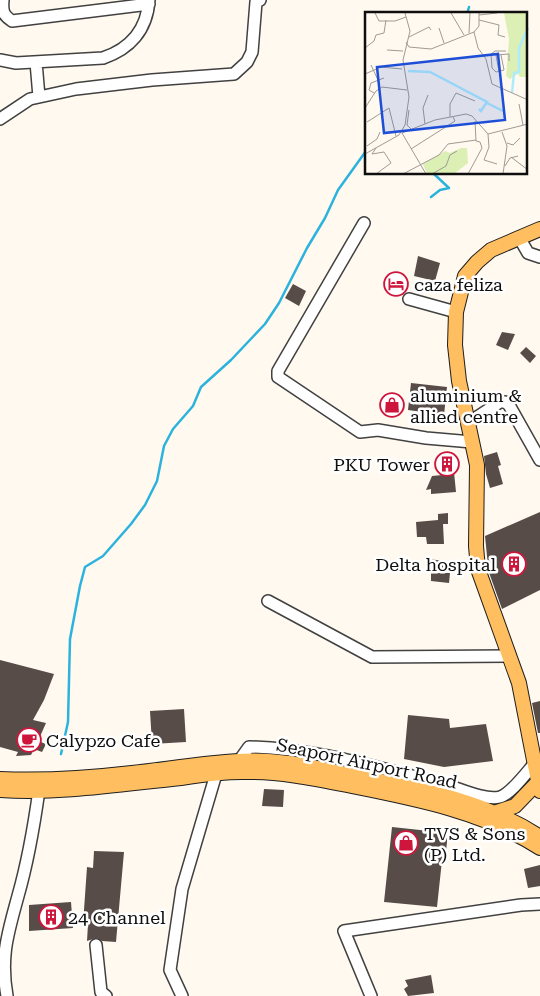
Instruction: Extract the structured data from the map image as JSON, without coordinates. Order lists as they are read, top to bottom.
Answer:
{
  "streets": {
    "main road": ["Seaport Airport Road"]
  },
  "places": {
    "hotel": ["caza feliza"],
    "shop": ["aluminium & allied centre", "TVS & Sons (P) Ltd."],
    "building": ["PKU Tower", "Delta hospital", "24 Channel"],
    "cafe": ["Calypzo Cafe"]
  }
}
